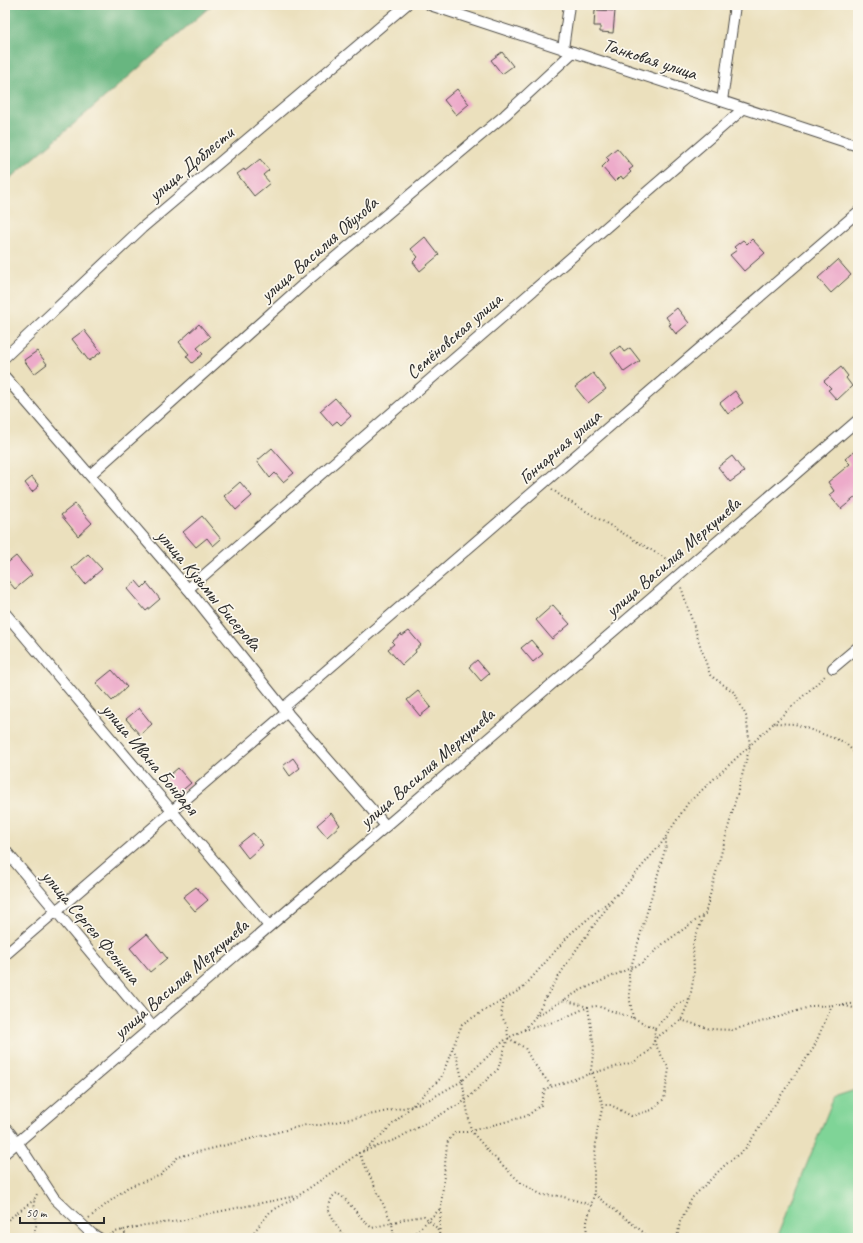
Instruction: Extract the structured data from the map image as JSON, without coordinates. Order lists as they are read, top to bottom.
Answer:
{
  "streets": {
    "street": [
      "Танковая улица",
      "улица Доблести",
      "улица Василия Обухова",
      "Семёновская улица",
      "Гончарная улица",
      "улица Василия Меркушева",
      "улица Кузьмы Бисерова",
      "улица Ивана Бондаря",
      "улица Сергея Феонина"
    ]
  },
  "crossings": [
    ["Танковая улица", "улица Василия Обухова"],
    ["Танковая улица", "Семёновская улица"],
    ["улица Василия Обухова", "улица Кузьмы Бисерова"],
    ["Семёновская улица", "улица Кузьмы Бисерова"],
    ["Гончарная улица", "улица Кузьмы Бисерова"],
    ["Гончарная улица", "улица Ивана Бондаря"],
    ["Гончарная улица", "улица Сергея Феонина"],
    ["улица Василия Меркушева", "улица Кузьмы Бисерова"],
    ["улица Василия Меркушева", "улица Ивана Бондаря"],
    ["улица Василия Меркушева", "улица Сергея Феонина"]
  ],
  "scale_bar": "50 m"
}
